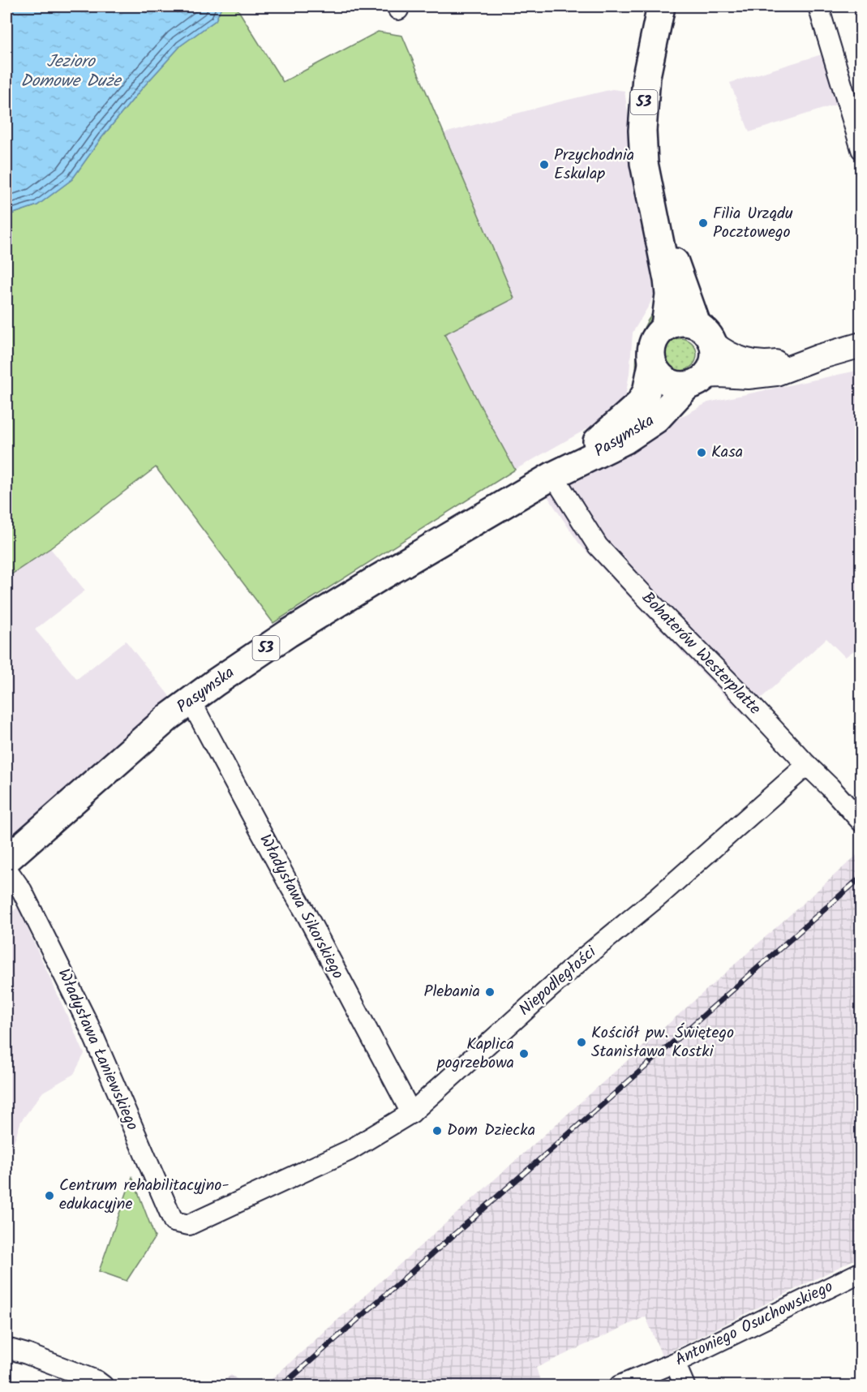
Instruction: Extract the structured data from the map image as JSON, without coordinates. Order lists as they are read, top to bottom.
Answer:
{
  "streets": {
    "main road": ["53", "Pasymska"],
    "street": [
      "Bohaterów Westerplatte",
      "Władysława Sikorskiego",
      "Niepodległości",
      "Władysława Łaniewskiego",
      "Antoniego Osuchowskiego"
    ]
  },
  "crossings": [
    ["53", "Pasymska"],
    ["Pasymska", "Bohaterów Westerplatte"],
    ["Pasymska", "Władysława Sikorskiego"],
    ["Bohaterów Westerplatte", "Niepodległości"],
    ["Władysława Sikorskiego", "Niepodległości"],
    ["Niepodległości", "Władysława Łaniewskiego"]
  ],
  "water": ["Jezioro Domowe Duże"],
  "places": [
    "Przychodnia Eskulap",
    "Filia Urządu Pocztowego",
    "Kasa",
    "Plebania",
    "Kościół pw. Świętego Stanisława Kostki",
    "Kaplica pogrzebowa",
    "Dom Dziecka",
    "Centrum rehabilitacyjno- edukacyjne"
  ]
}
